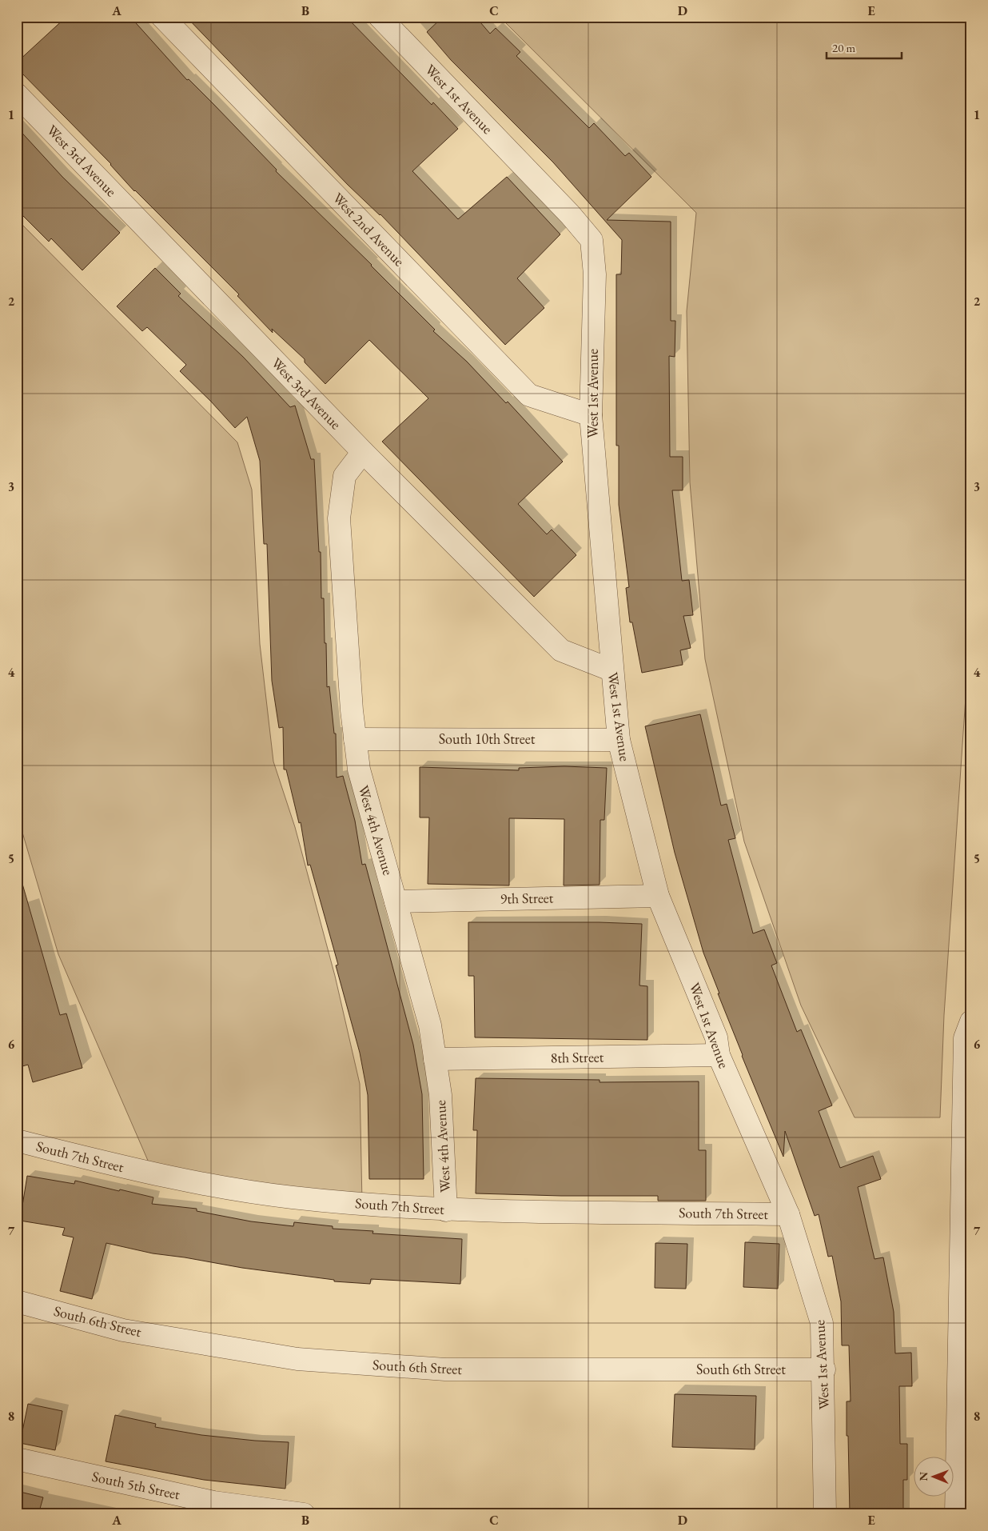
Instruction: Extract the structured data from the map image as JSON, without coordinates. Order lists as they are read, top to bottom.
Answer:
{
  "streets": {
    "street": [
      "West 1st Avenue",
      "West 3rd Avenue",
      "West 2nd Avenue",
      "South 10th Street",
      "West 4th Avenue",
      "9th Street",
      "8th Street",
      "South 7th Street",
      "South 6th Street",
      "South 5th Street"
    ]
  },
  "crossings": [
    ["West 1st Avenue", "West 3rd Avenue"],
    ["West 1st Avenue", "West 2nd Avenue"],
    ["West 1st Avenue", "South 10th Street"],
    ["West 1st Avenue", "9th Street"],
    ["West 1st Avenue", "8th Street"],
    ["West 1st Avenue", "South 7th Street"],
    ["West 1st Avenue", "South 6th Street"],
    ["West 3rd Avenue", "West 4th Avenue"],
    ["South 10th Street", "West 4th Avenue"],
    ["West 4th Avenue", "9th Street"],
    ["West 4th Avenue", "8th Street"],
    ["West 4th Avenue", "South 7th Street"]
  ],
  "scale_bar": "20 m",
  "north": "left",
  "grid": {
    "columns": [
      "A",
      "B",
      "C",
      "D",
      "E"
    ],
    "rows": [
      "1",
      "2",
      "3",
      "4",
      "5",
      "6",
      "7",
      "8"
    ]
  }
}
